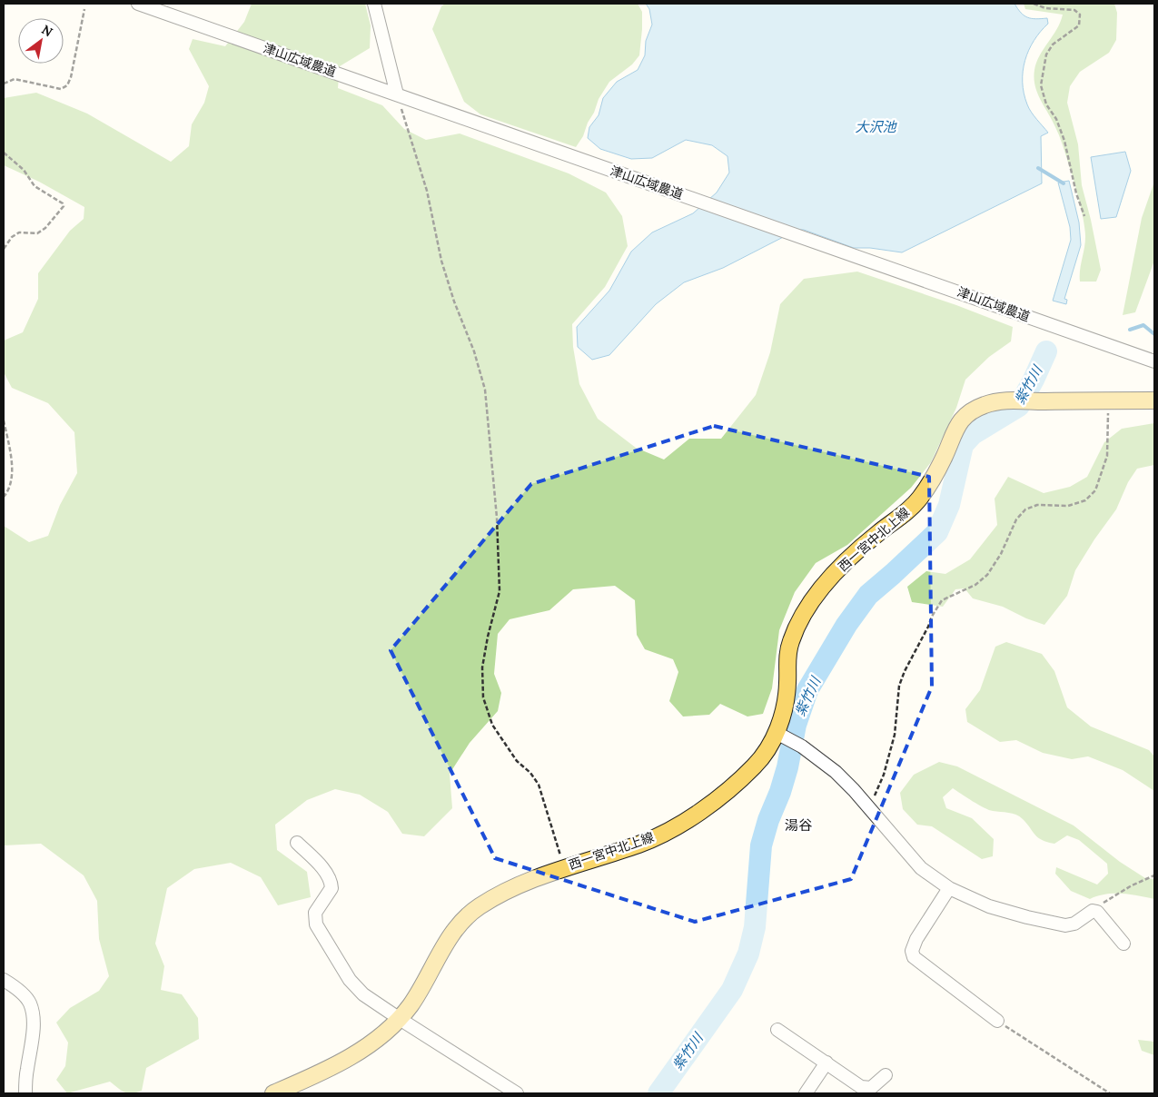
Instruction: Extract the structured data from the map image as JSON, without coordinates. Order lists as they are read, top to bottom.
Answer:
{
  "streets": {
    "main road": ["西一宮中北上線"],
    "street": ["津山広域農道"]
  },
  "districts": ["湯谷"],
  "water": ["大沢池", "紫竹川"],
  "north": "top right"
}
